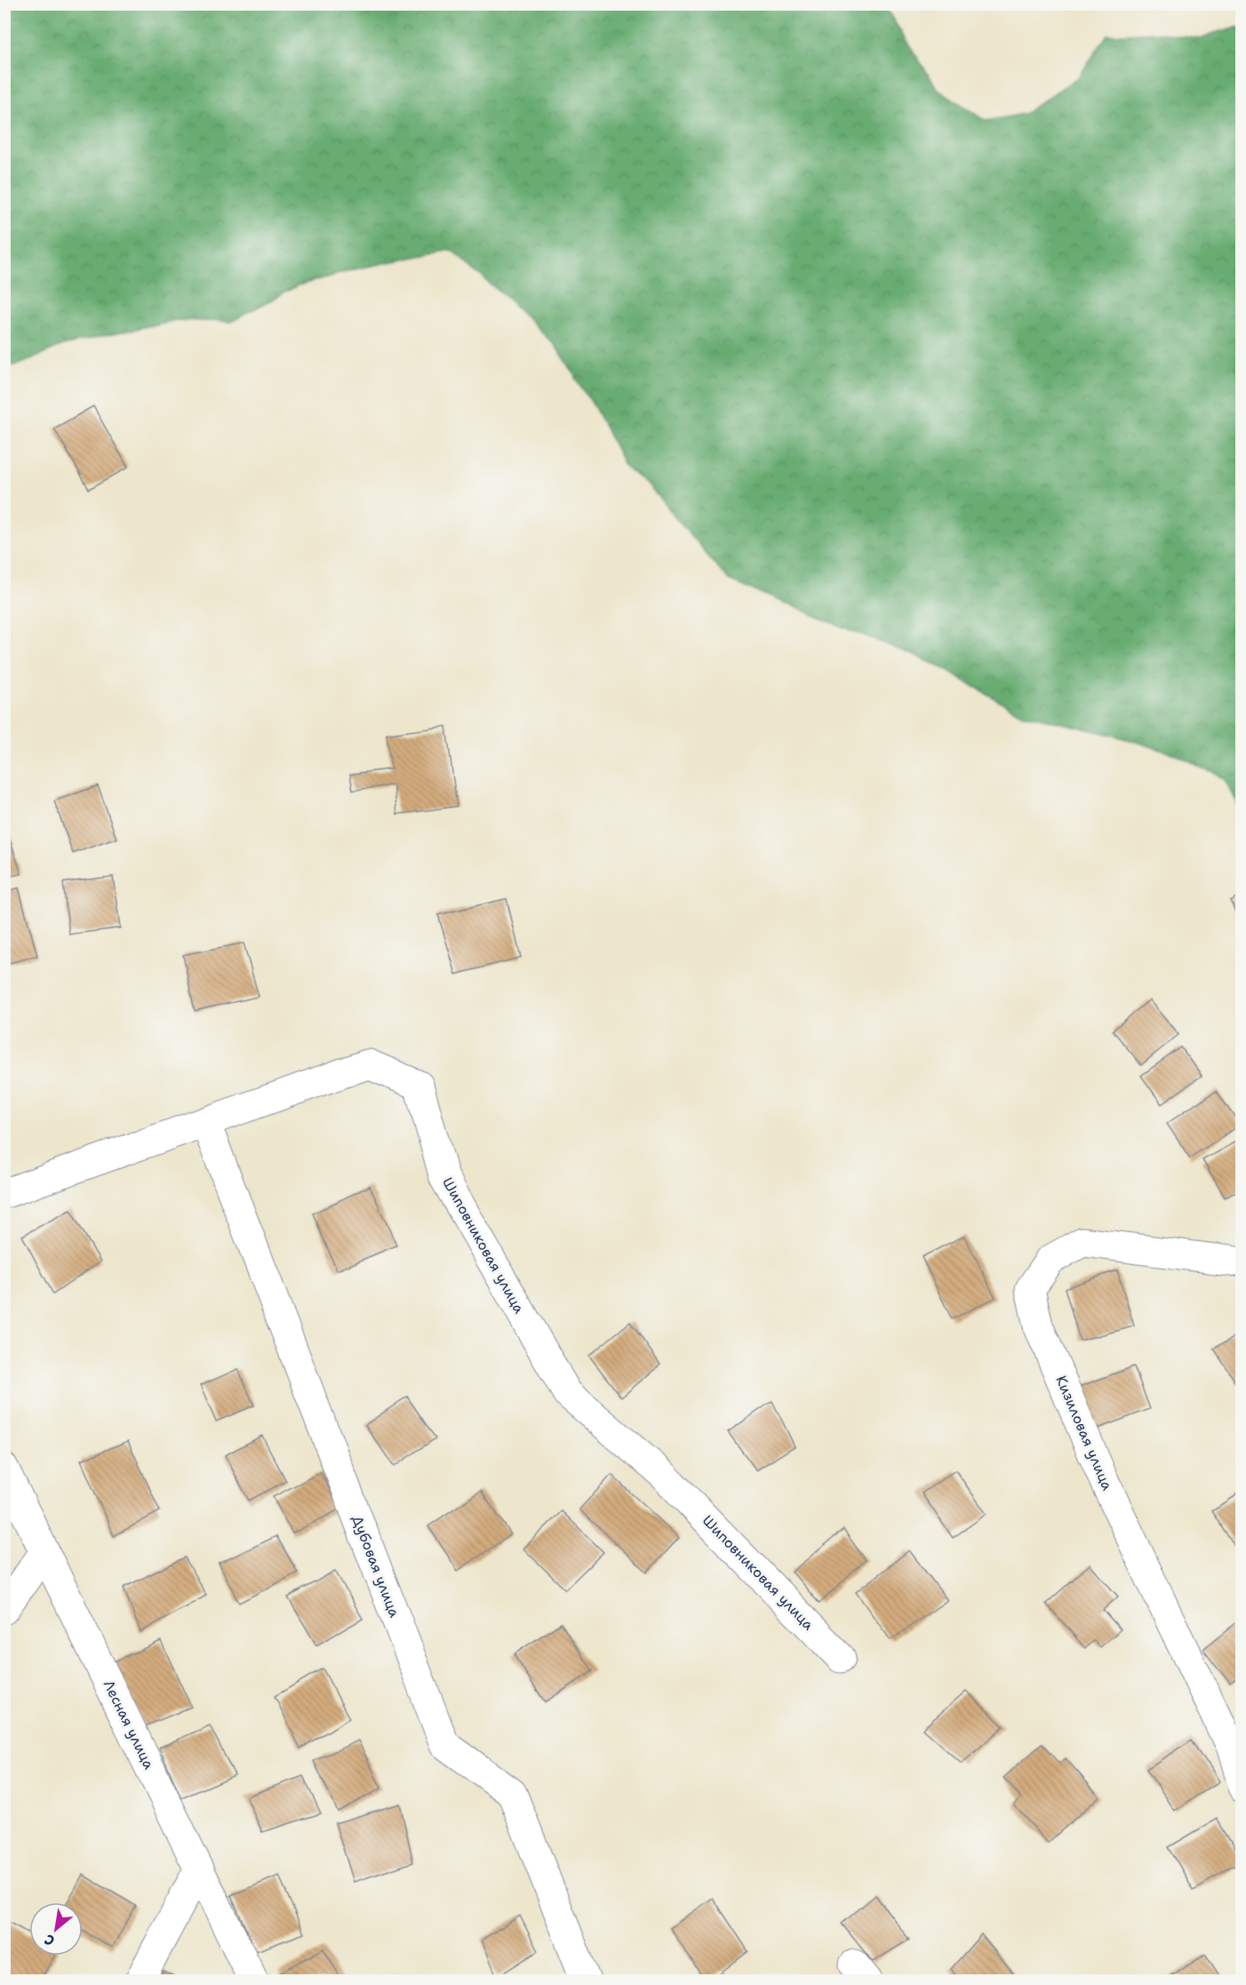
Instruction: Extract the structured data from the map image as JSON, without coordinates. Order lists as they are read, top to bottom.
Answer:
{
  "streets": {
    "street": [
      "Шиповниковая улица",
      "Кизиловая улица",
      "Дубовая улица",
      "Лесная улица"
    ]
  },
  "crossings": [
    ["Шиповниковая улица", "Дубовая улица"]
  ],
  "north": "bottom left"
}
